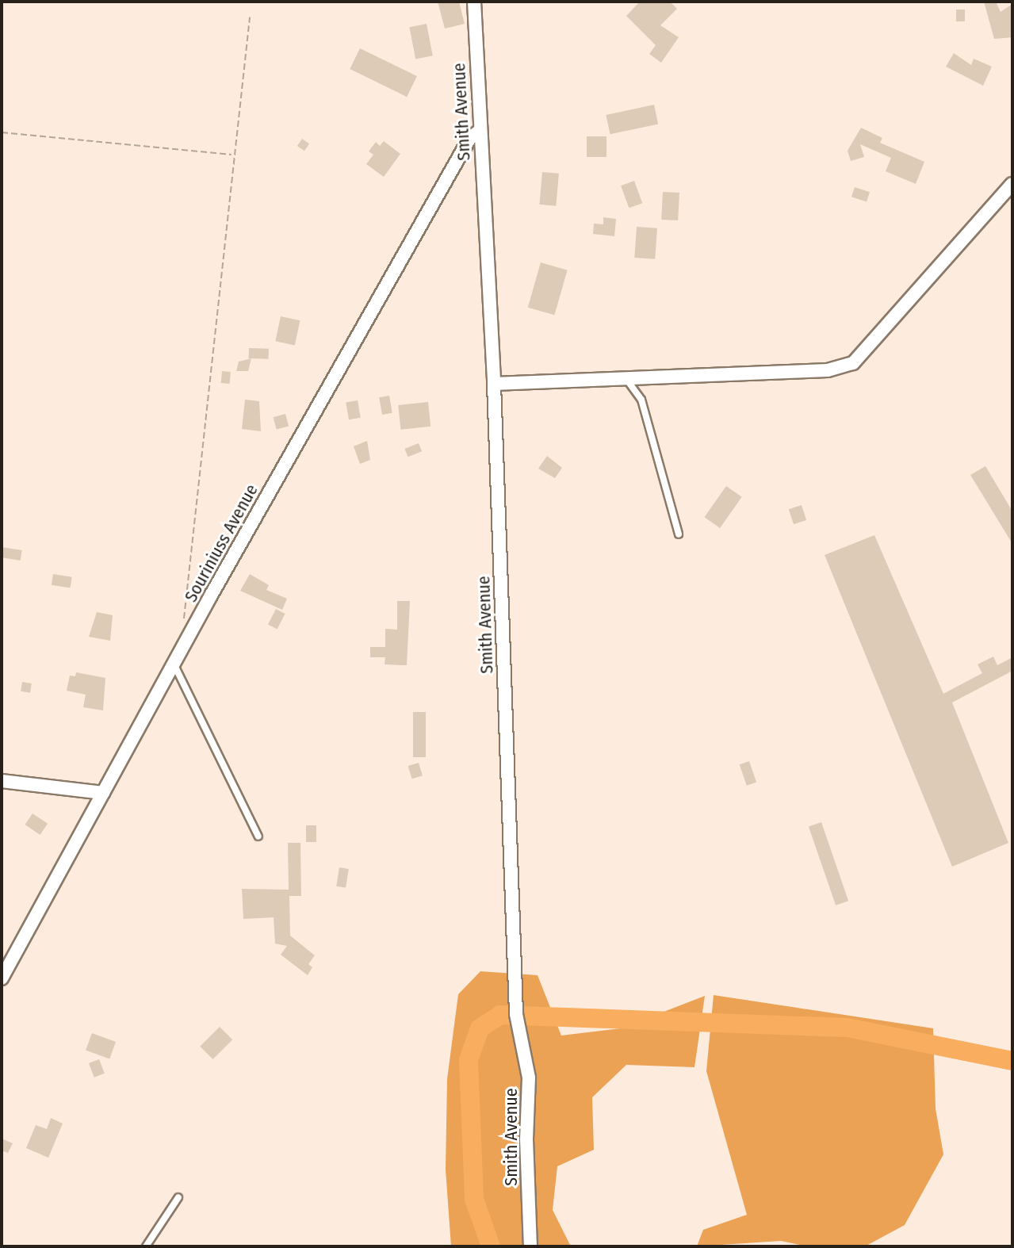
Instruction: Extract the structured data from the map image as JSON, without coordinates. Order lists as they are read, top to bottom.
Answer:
{
  "streets": {
    "street": ["Smith Avenue", "Souriniuss Avenue"]
  },
  "crossings": [
    ["Smith Avenue", "Souriniuss Avenue"]
  ]
}
